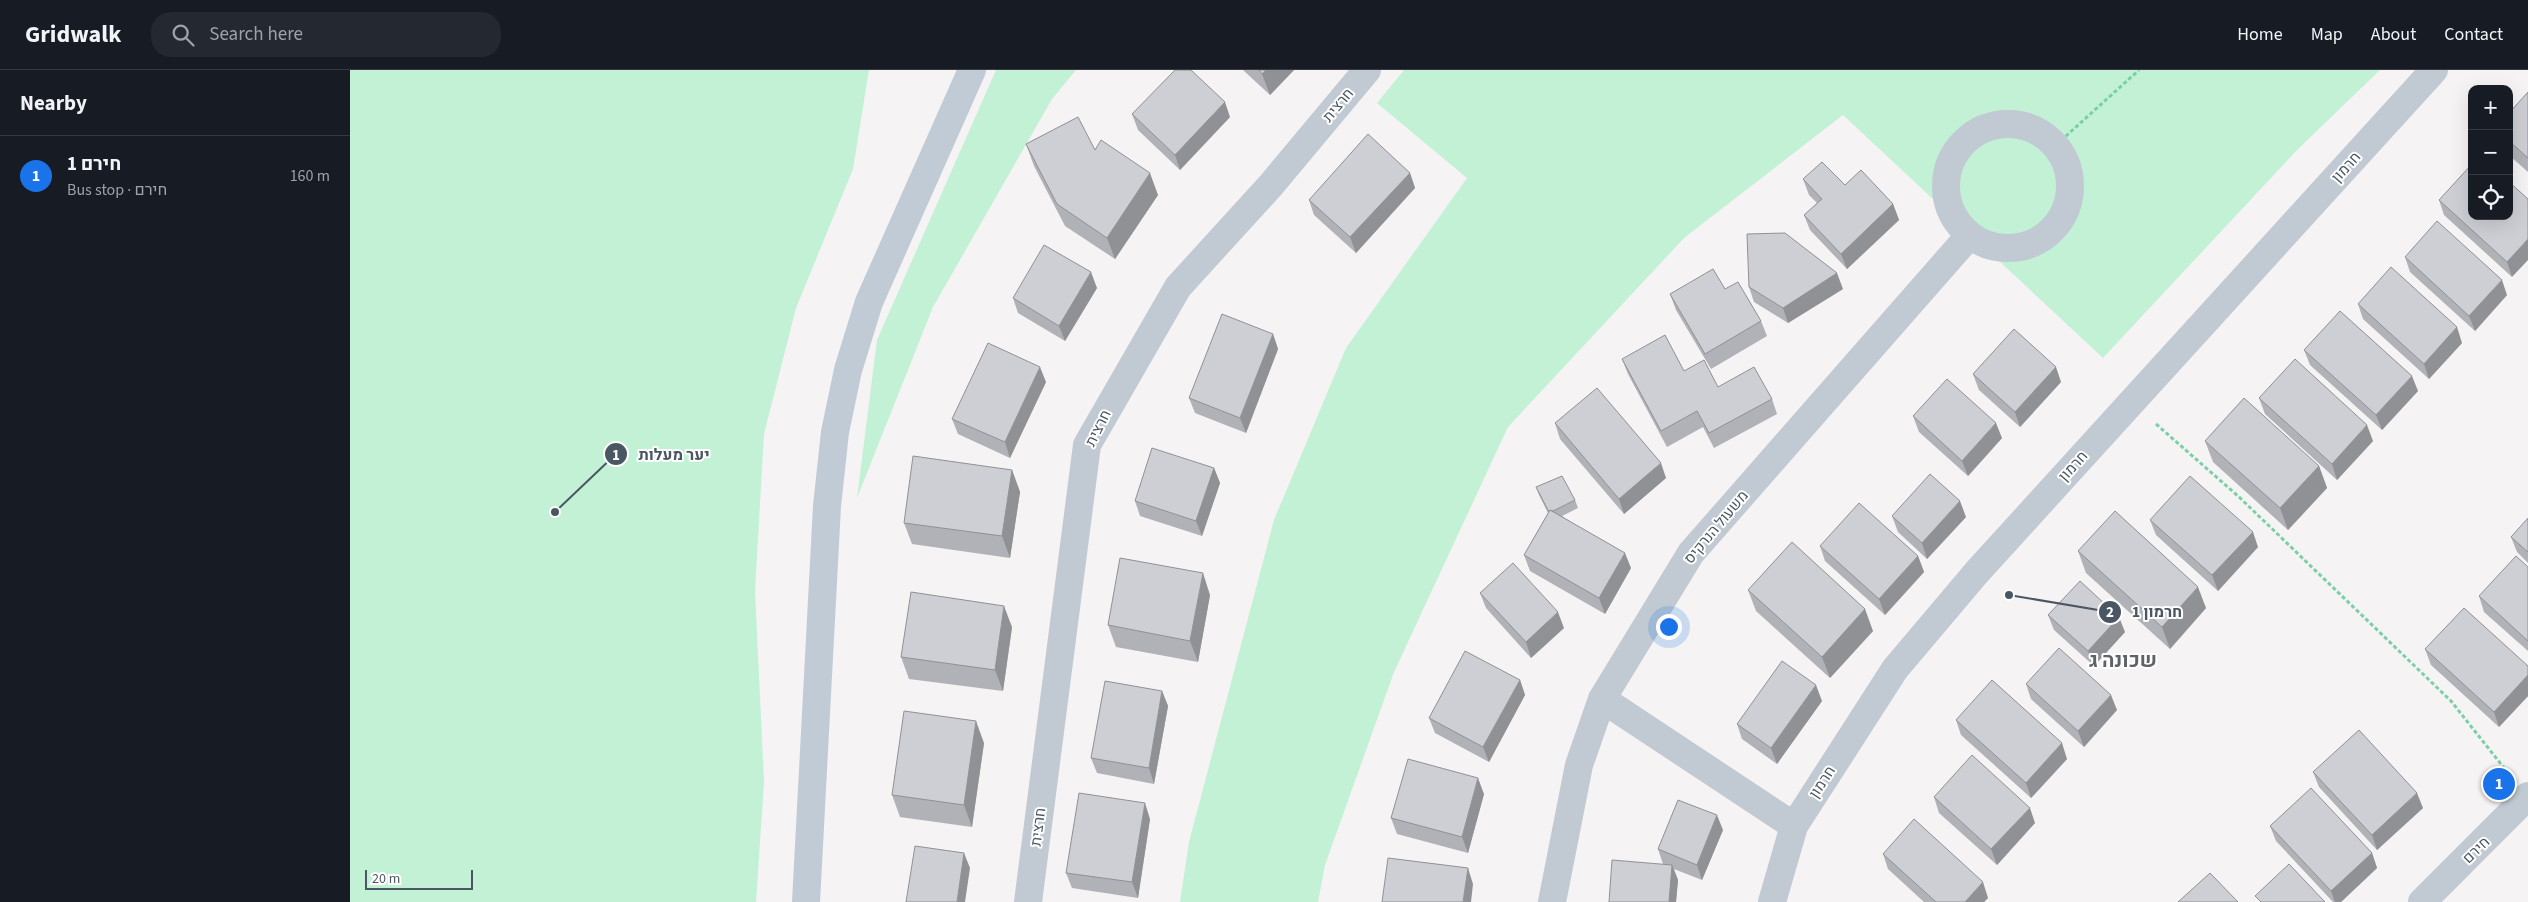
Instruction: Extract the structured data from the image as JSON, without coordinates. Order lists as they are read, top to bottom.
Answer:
{
  "streets": {
    "street": [
      "חרצית",
      "חרמון",
      "משעול הנרקיס",
      "חירם"
    ]
  },
  "districts": ["שכונה ג"],
  "places": ["יער מעלות", "חרמון 1"],
  "scale_bar": "20 m",
  "page": {
    "header": "Gridwalk",
    "search": "Search here",
    "nav": [
      "Home",
      "Map",
      "About",
      "Contact"
    ],
    "heading": "Nearby",
    "map_buttons": ["+", "−"],
    "list": [
      {
        "mark": "1",
        "name": "חירם 1",
        "note": "Bus stop · חירם",
        "value": "160 m"
      }
    ],
    "pins": "1",
    "scale": "20 m"
  }
}
